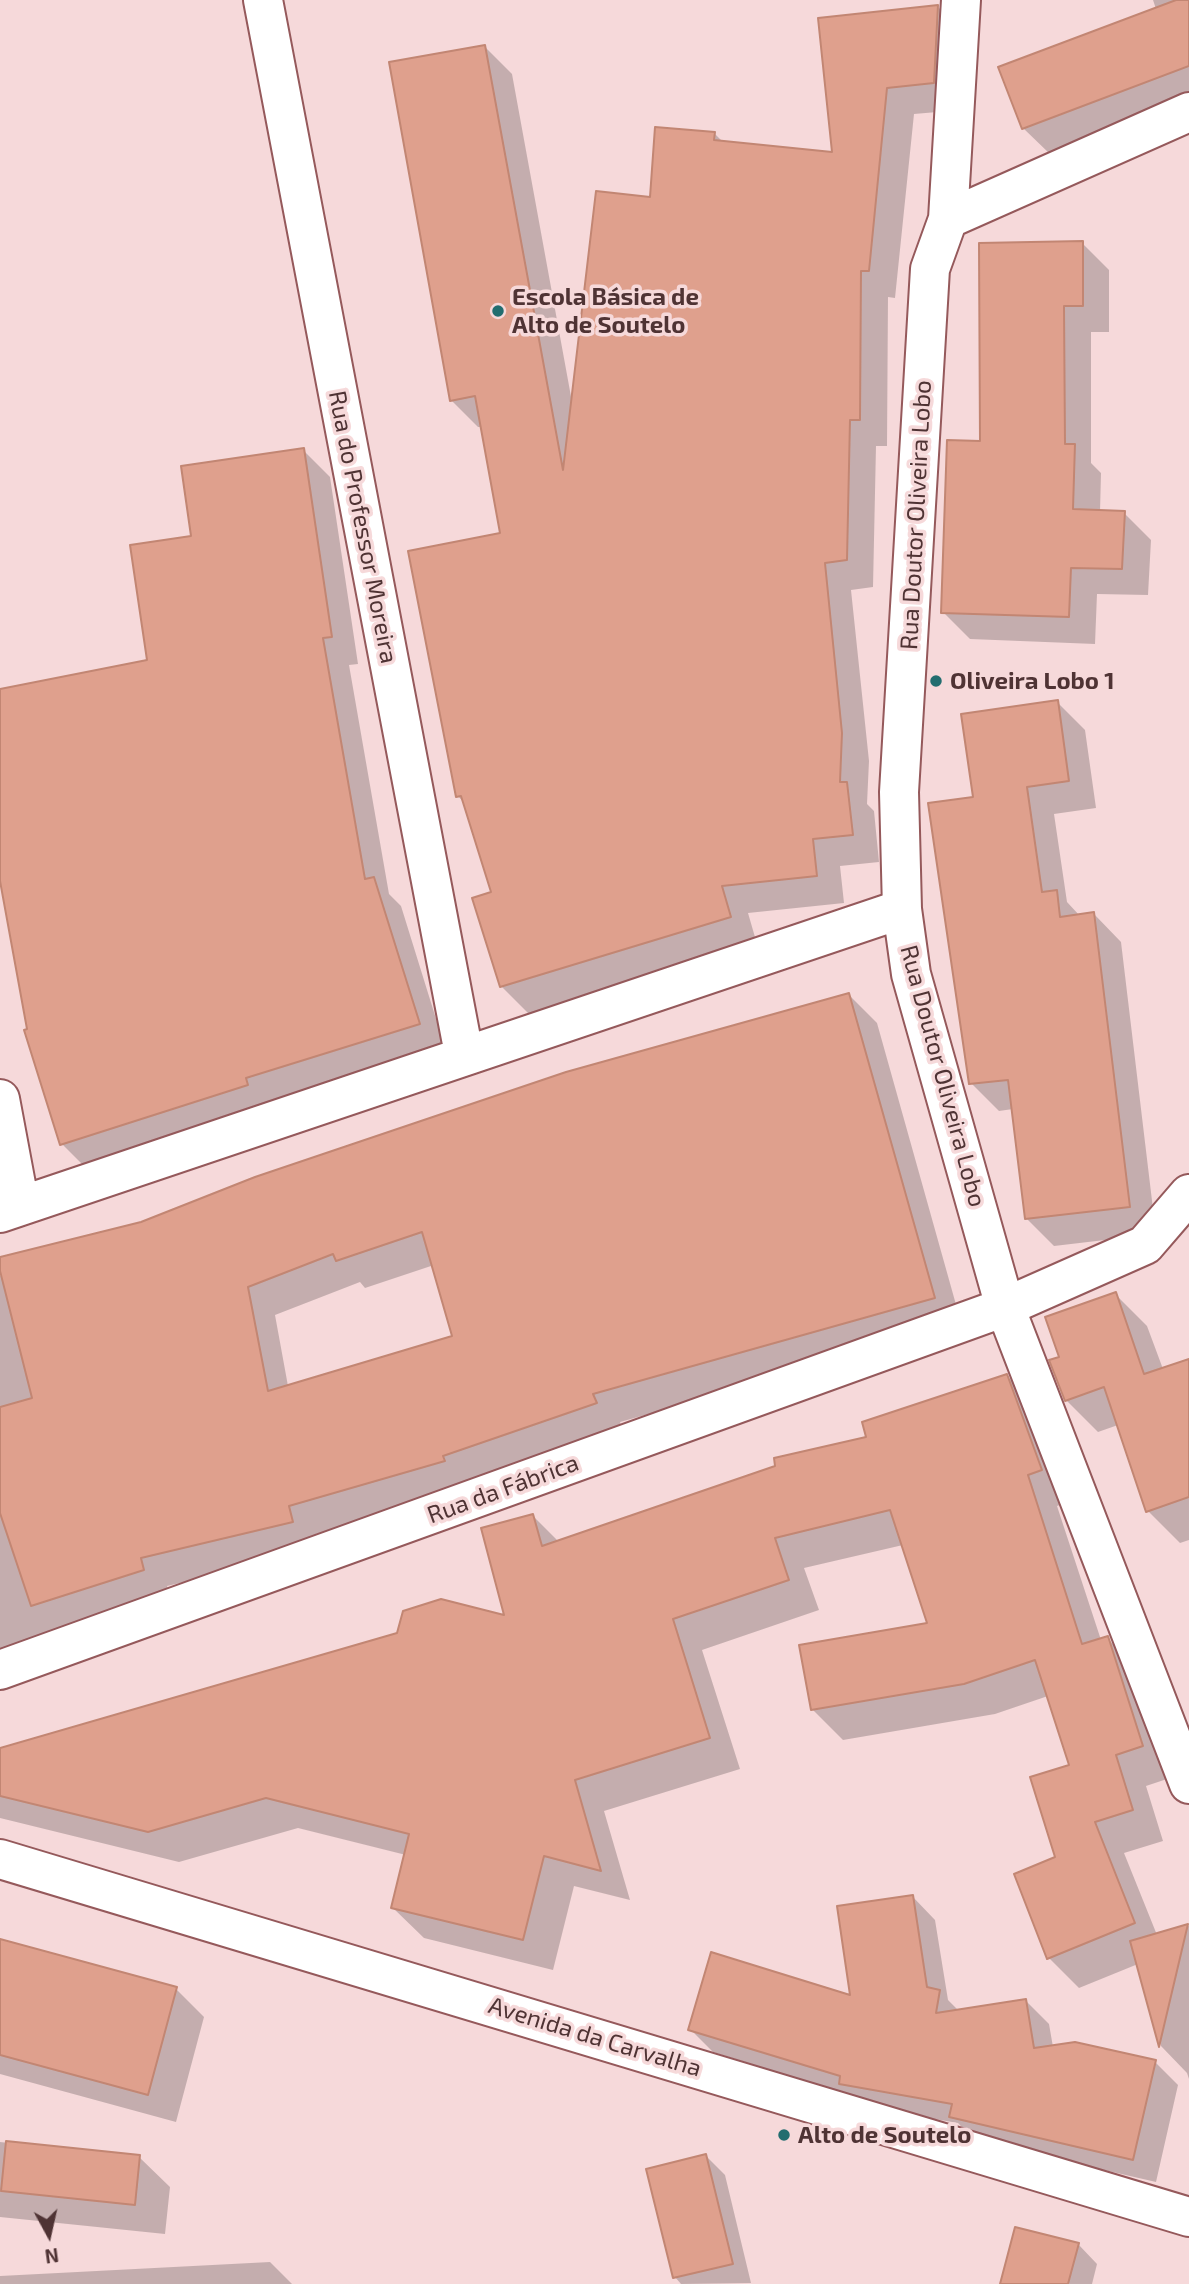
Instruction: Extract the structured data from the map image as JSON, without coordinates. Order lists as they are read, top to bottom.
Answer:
{
  "streets": {
    "street": [
      "Rua Doutor Oliveira Lobo",
      "Rua do Professor Moreira",
      "Rua da Fábrica",
      "Avenida da Carvalha"
    ]
  },
  "crossings": [
    ["Rua Doutor Oliveira Lobo", "Rua da Fábrica"]
  ],
  "places": ["Escola Básica de Alto de Soutelo", "Oliveira Lobo 1", "Alto de Soutelo"],
  "north": "bottom"
}
